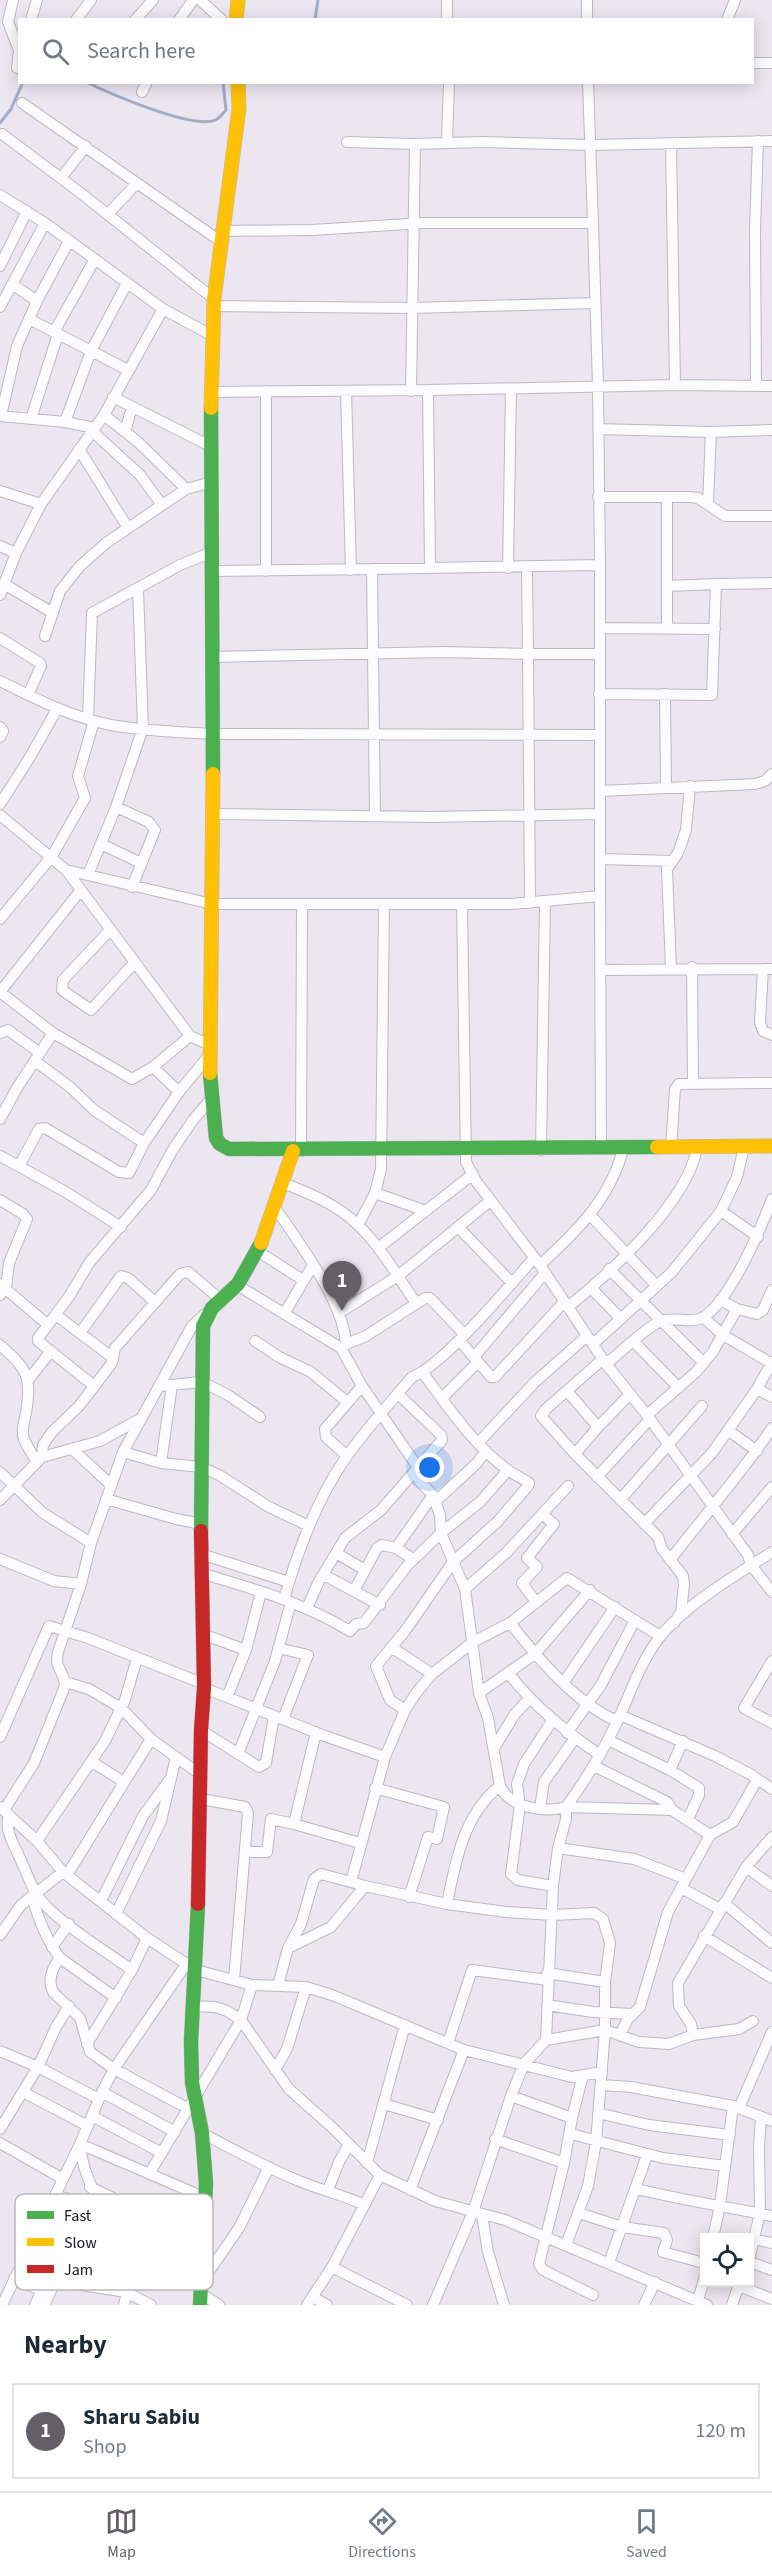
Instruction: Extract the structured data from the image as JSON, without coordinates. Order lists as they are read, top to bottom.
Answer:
{
  "legend": ["Fast", "Slow", "Jam"],
  "page": {
    "search": "Search here",
    "pins": "1",
    "heading": "Nearby",
    "list": [
      {
        "mark": "1",
        "name": "Sharu Sabiu",
        "note": "Shop",
        "value": "120 m"
      }
    ],
    "nav": ["Map", "Directions", "Saved"]
  }
}
